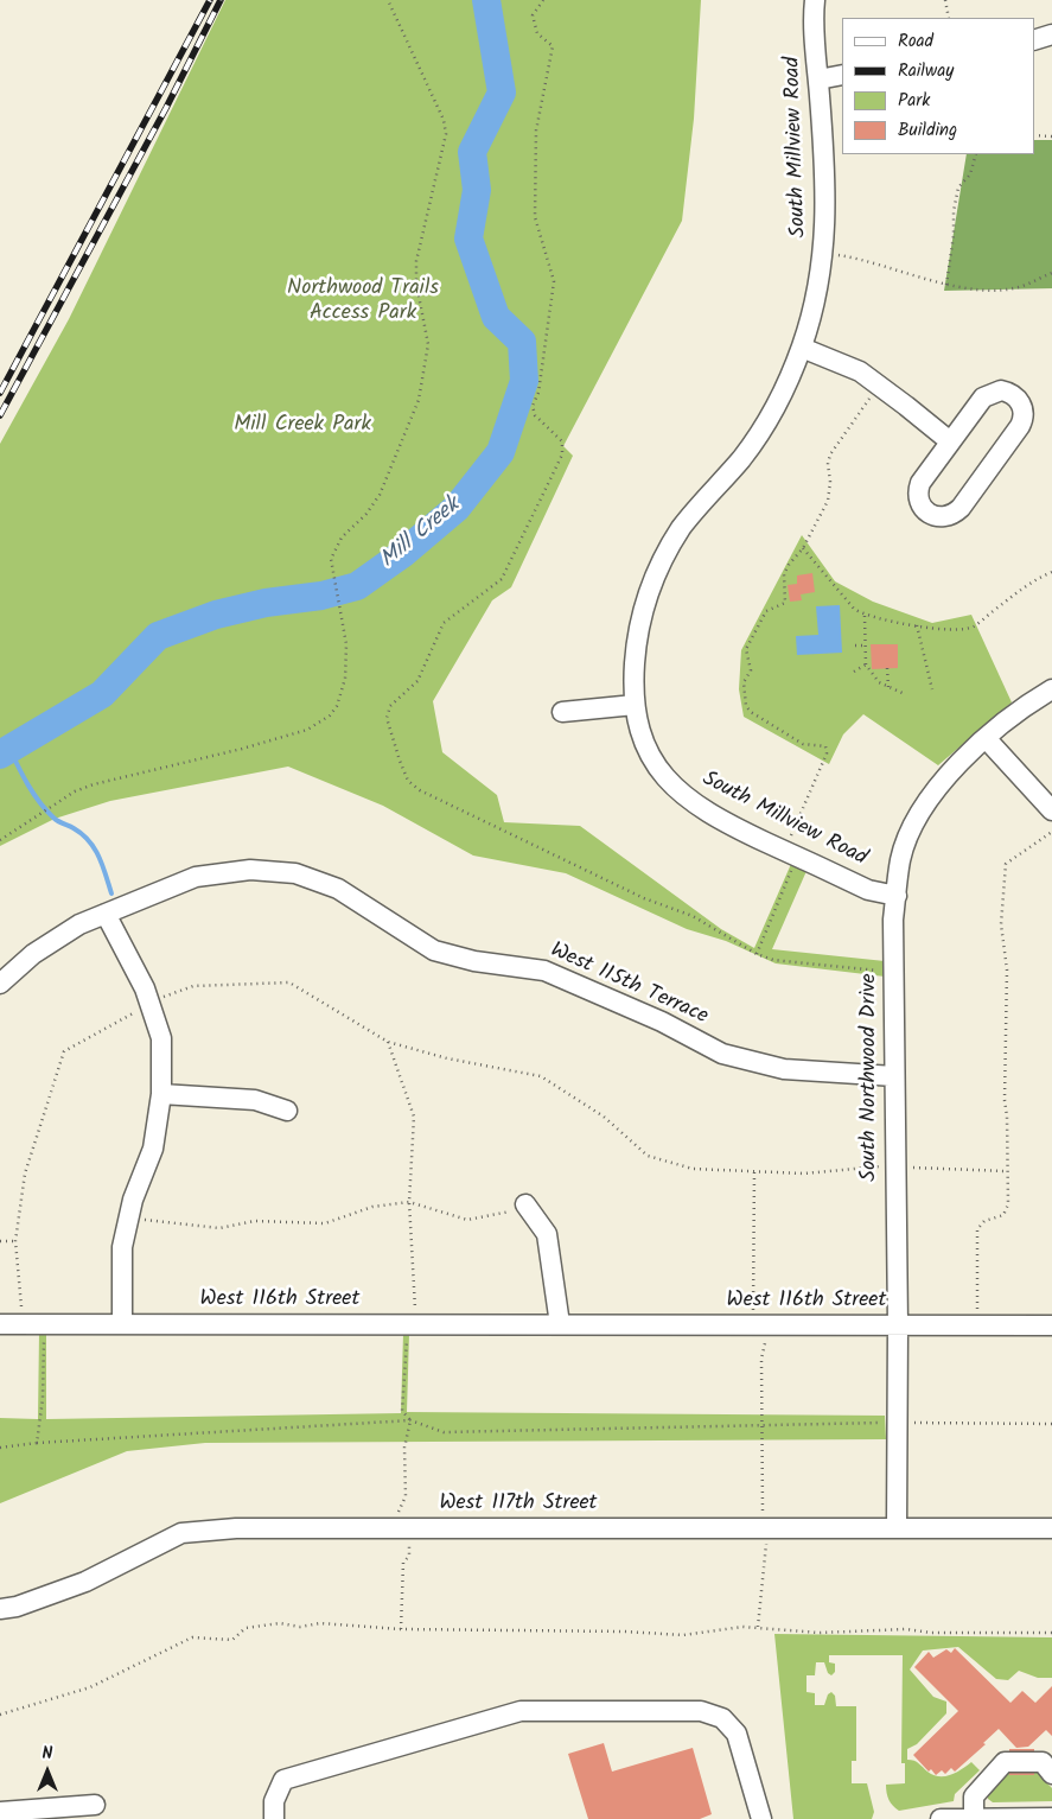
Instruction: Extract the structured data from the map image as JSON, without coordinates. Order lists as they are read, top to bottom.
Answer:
{
  "streets": {
    "street": [
      "South Millview Road",
      "West 115th Terrace",
      "South Northwood Drive",
      "West 116th Street",
      "West 117th Street"
    ]
  },
  "crossings": [
    ["South Millview Road", "South Northwood Drive"],
    ["West 115th Terrace", "South Northwood Drive"],
    ["South Northwood Drive", "West 116th Street"],
    ["South Northwood Drive", "West 117th Street"]
  ],
  "water": ["Mill Creek"],
  "parks": ["Northwood Trails Access Park", "Mill Creek Park"],
  "legend": [
    "Road",
    "Railway",
    "Park",
    "Building"
  ],
  "north": "top"
}
